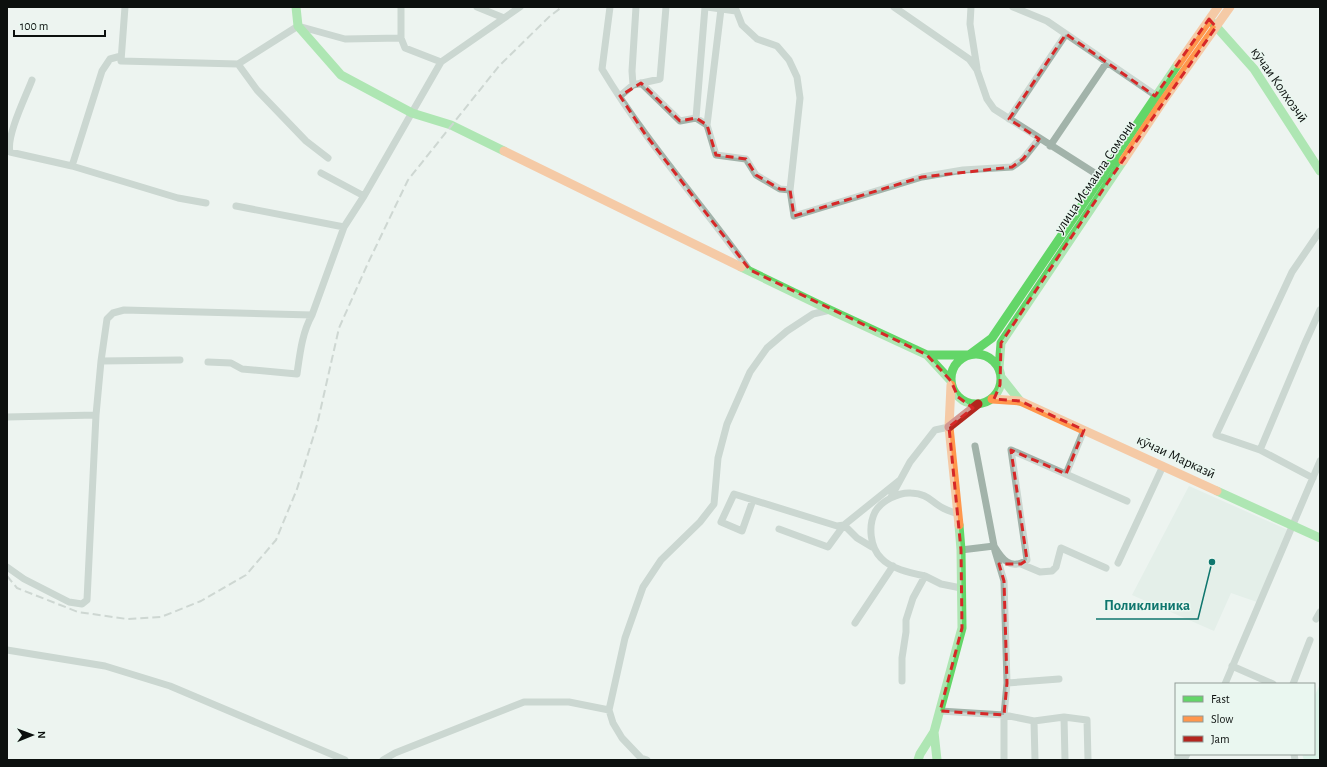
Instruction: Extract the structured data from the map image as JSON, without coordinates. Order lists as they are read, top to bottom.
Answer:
{
  "streets": {
    "main road": ["кӯчаи Колхозчӣ", "улица Исмаила Сомони", "кӯчаи Марказӣ"]
  },
  "places": ["Поликлиника"],
  "legend": ["Fast", "Slow", "Jam"],
  "scale_bar": "100 m",
  "north": "right"
}
